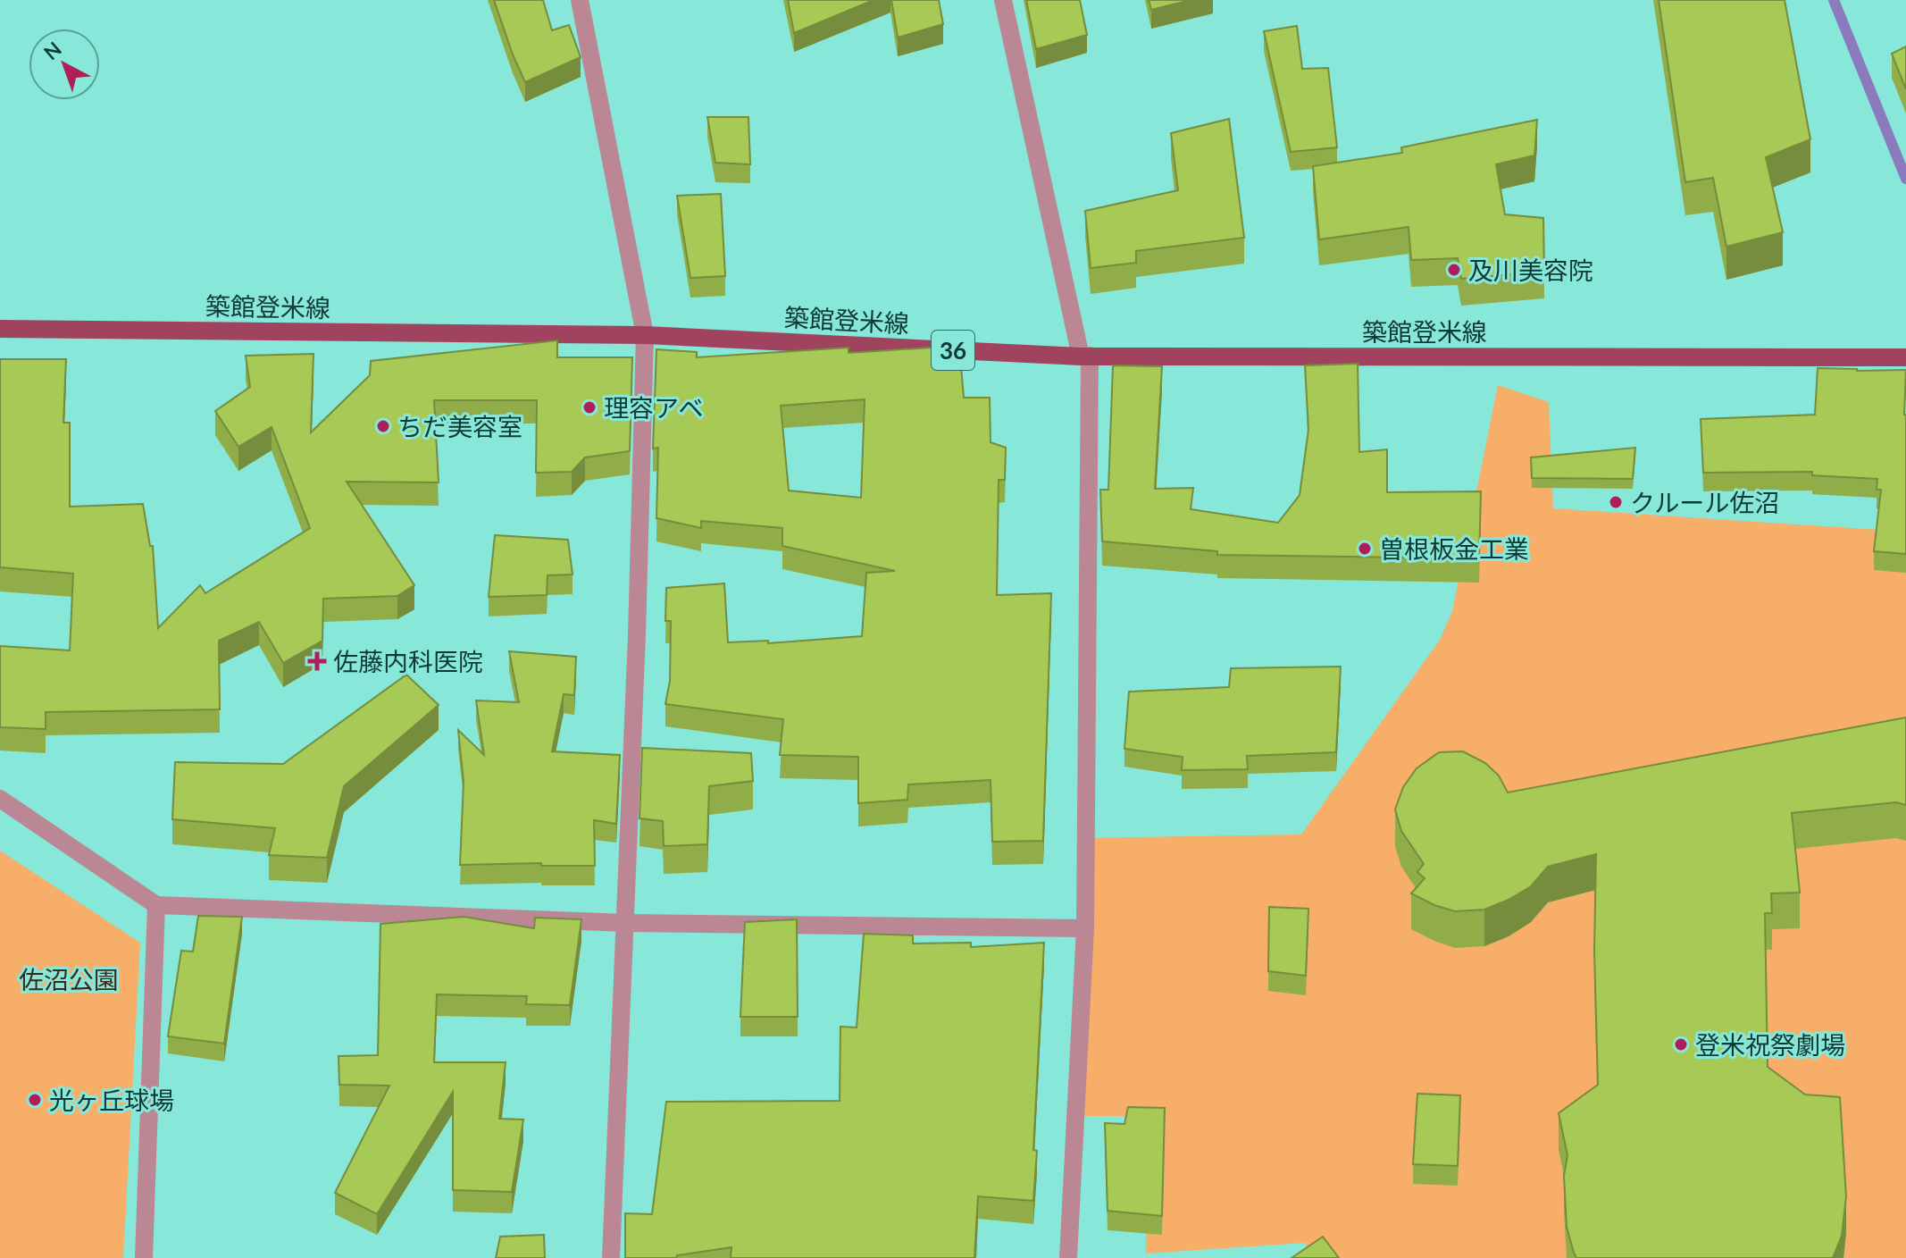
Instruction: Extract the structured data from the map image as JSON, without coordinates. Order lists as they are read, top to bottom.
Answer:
{
  "streets": {
    "main road": ["築館登米線", "36"]
  },
  "parks": ["佐沼公園"],
  "places": {
    "other": [
      "及川美容院",
      "理容アベ",
      "ちだ美容室",
      "クルール佐沼",
      "曽根板金工業",
      "登米祝祭劇場",
      "光ヶ丘球場"
    ],
    "health": ["佐藤内科医院"]
  },
  "north": "top left"
}
